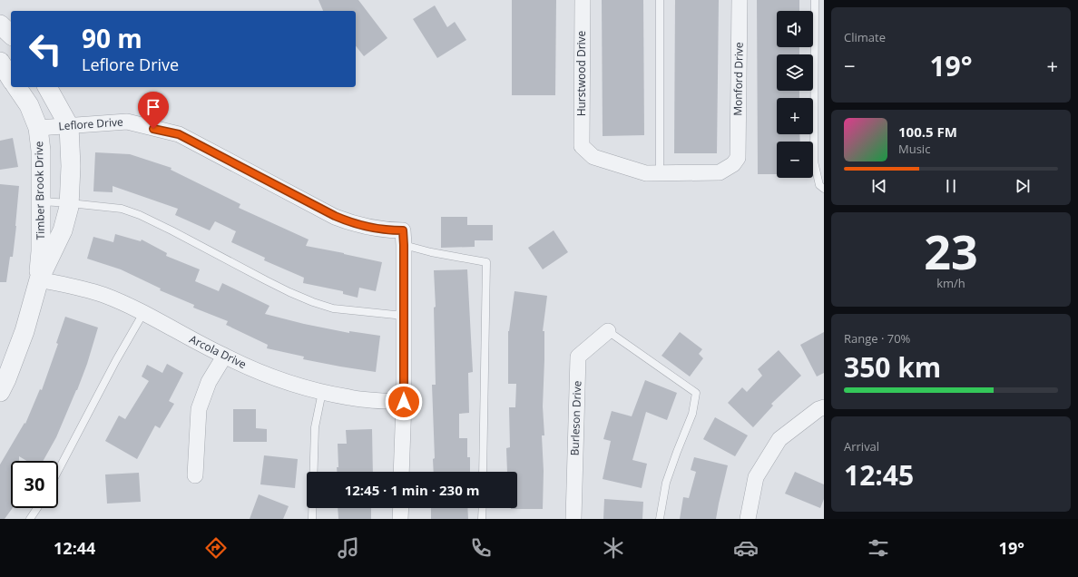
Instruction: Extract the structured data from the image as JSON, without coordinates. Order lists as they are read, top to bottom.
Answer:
{
  "streets": {
    "street": [
      "Hurstwood Drive",
      "Monford Drive",
      "Leflore Drive",
      "Timber Brook Drive",
      "Arcola Drive",
      "Burleson Drive"
    ]
  },
  "crossings": [
    ["Hurstwood Drive", "Monford Drive"],
    ["Leflore Drive", "Timber Brook Drive"],
    ["Timber Brook Drive", "Arcola Drive"]
  ],
  "page": {
    "tile": [
      "Climate",
      ["23", "km/h"],
      ["Range · 70%", "350 km"],
      ["Arrival", "12:45"]
    ],
    "map_buttons": ["+", "−"],
    "turn": ["90 m", "Leflore Drive"],
    "heat": ["−", "19°", "+"],
    "song": ["100.5 FM", "Music"],
    "limit": "30",
    "trip": "12:45 · 1 min · 230 m",
    "tabs": ["12:44", "19°"]
  }
}
